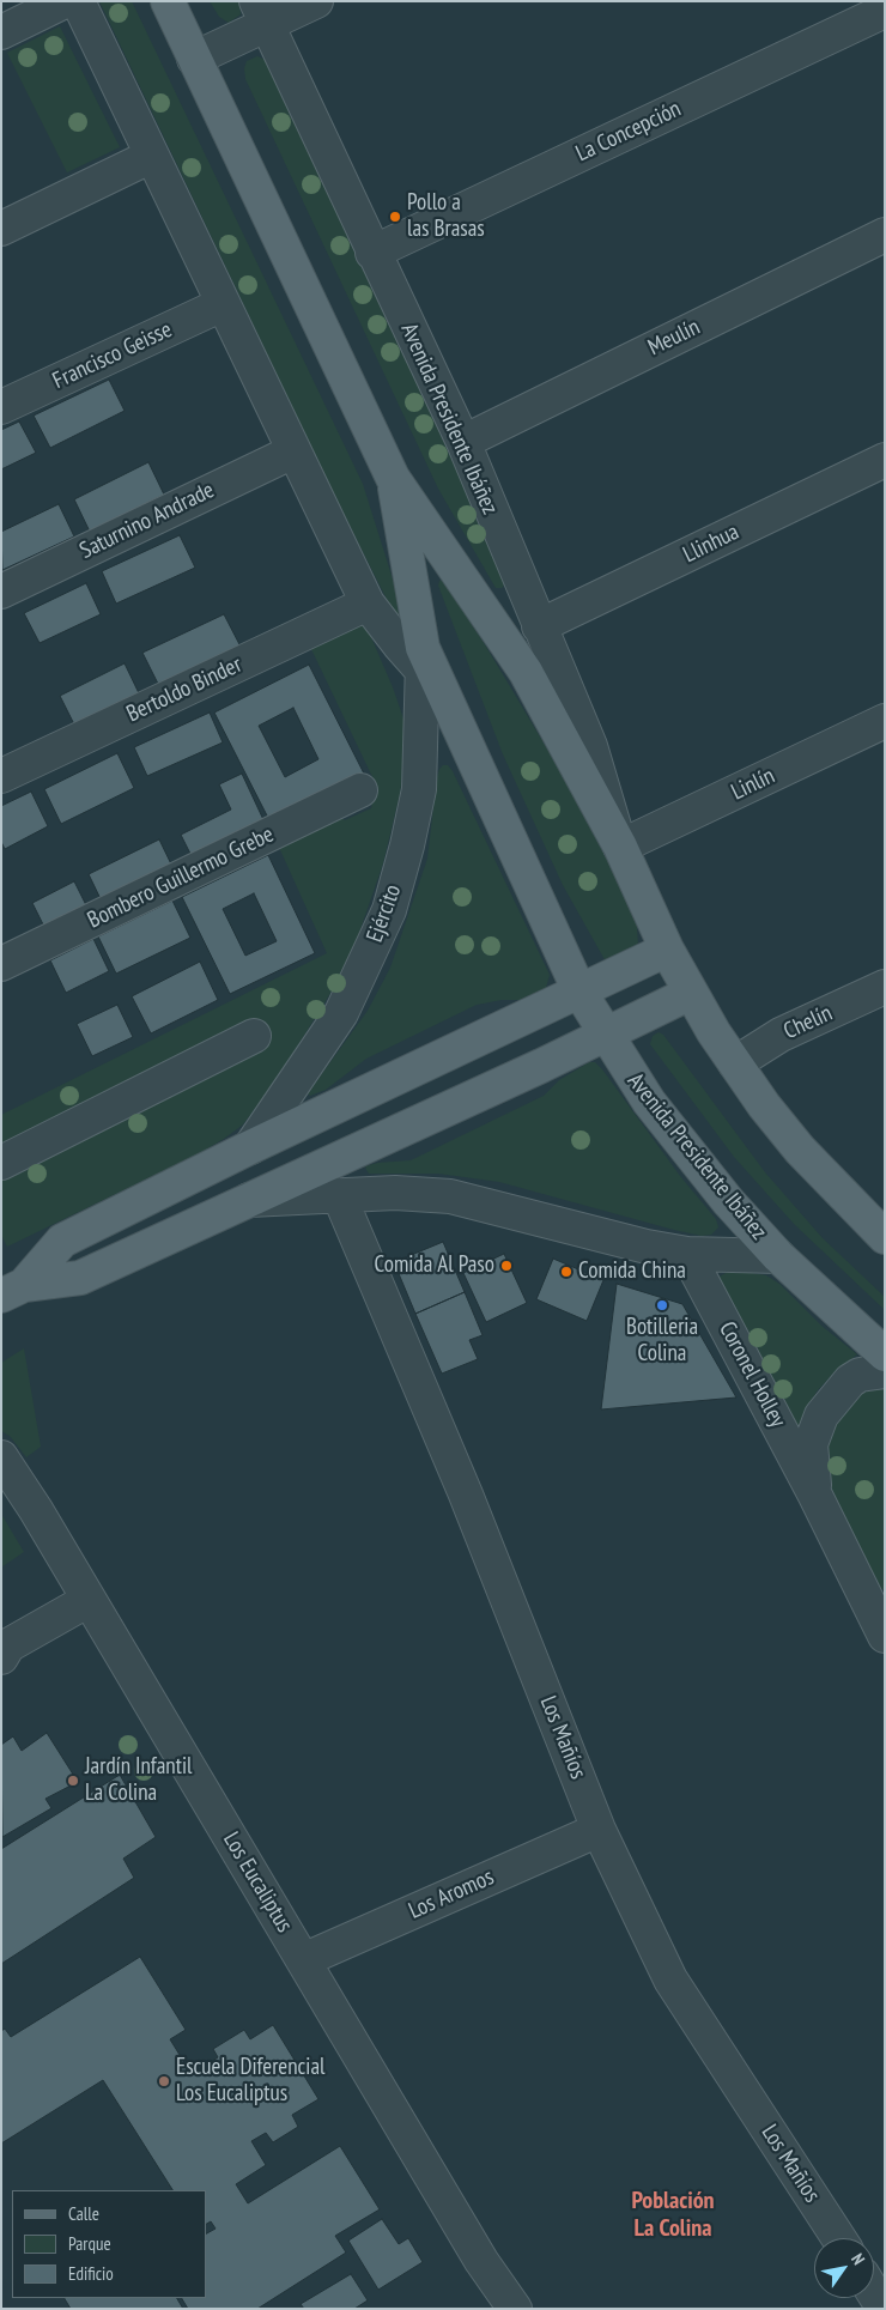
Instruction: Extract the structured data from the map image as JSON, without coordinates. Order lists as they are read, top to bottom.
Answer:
{
  "streets": {
    "main road": ["Avenida Presidente Ibáñez", "Ejército"],
    "street": [
      "La Concepción",
      "Meulín",
      "Francisco Geisse",
      "Saturnino Andrade",
      "Llinhua",
      "Bertoldo Binder",
      "Linlín",
      "Bombero Guillermo Grebe",
      "Chelín",
      "Coronel Holley",
      "Los Mañíos",
      "Los Eucaliptus",
      "Los Aromos"
    ]
  },
  "crossings": [
    ["La Concepción", "Avenida Presidente Ibáñez"],
    ["Meulín", "Avenida Presidente Ibáñez"],
    ["Francisco Geisse", "Avenida Presidente Ibáñez"],
    ["Avenida Presidente Ibáñez", "Saturnino Andrade"],
    ["Avenida Presidente Ibáñez", "Llinhua"],
    ["Avenida Presidente Ibáñez", "Bertoldo Binder"],
    ["Avenida Presidente Ibáñez", "Linlín"],
    ["Avenida Presidente Ibáñez", "Ejército"],
    ["Avenida Presidente Ibáñez", "Chelín"],
    ["Ejército", "Coronel Holley"],
    ["Ejército", "Los Mañíos"],
    ["Los Mañíos", "Los Aromos"],
    ["Los Eucaliptus", "Los Aromos"]
  ],
  "districts": ["Población La Colina"],
  "places": [
    "Pollo a las Brasas",
    "Comida Al Paso",
    "Comida China",
    "Botilleria Colina",
    "Jardín Infantil La Colina",
    "Escuela Diferencial Los Eucaliptus"
  ],
  "legend": ["Calle", "Parque", "Edificio"],
  "north": "top right"
}
